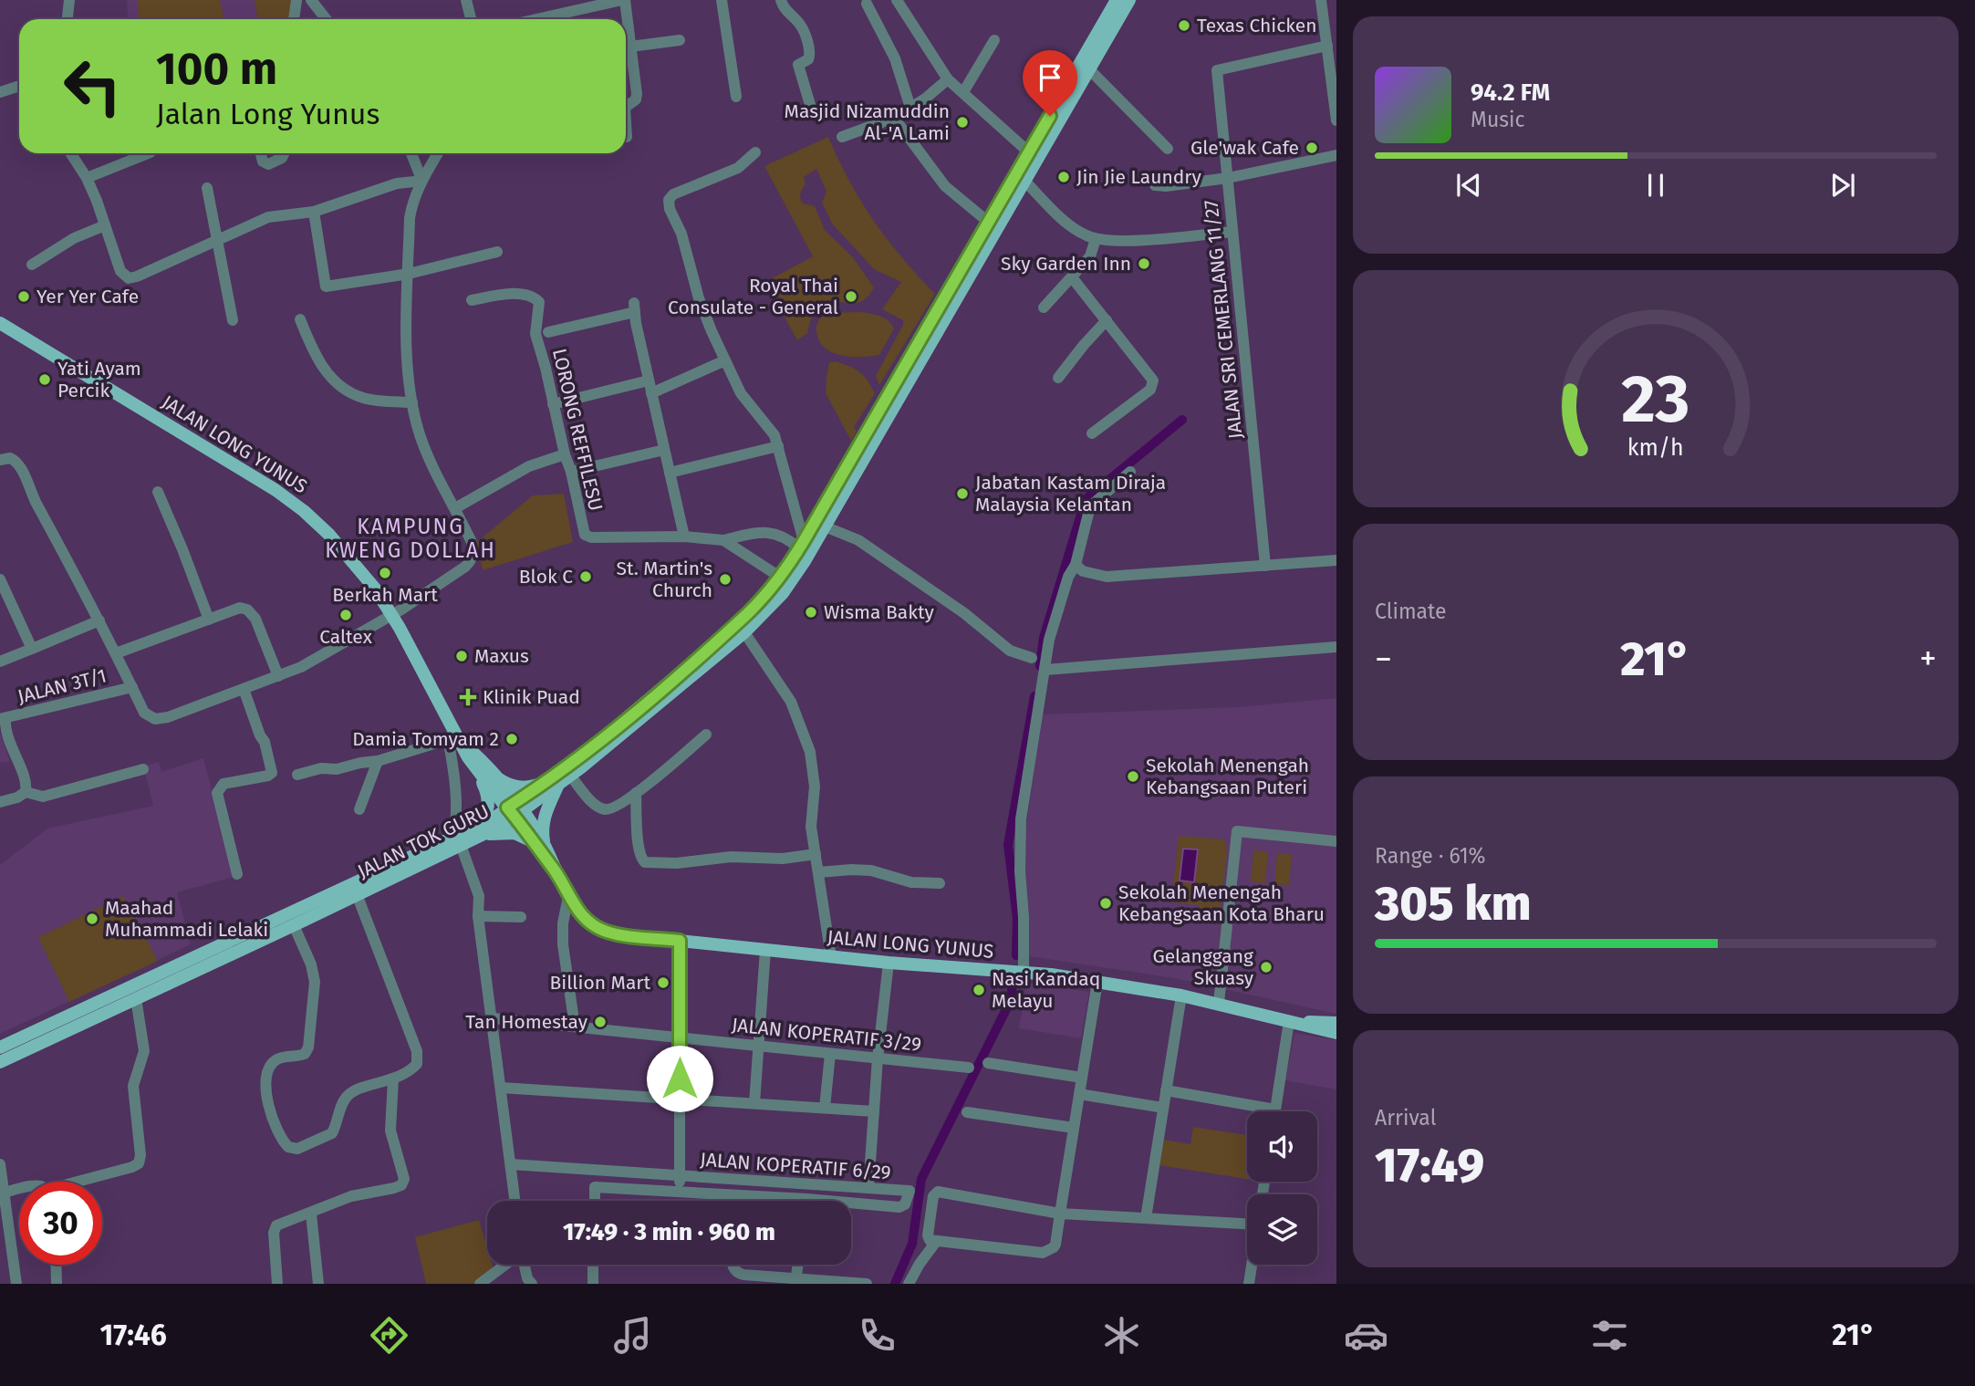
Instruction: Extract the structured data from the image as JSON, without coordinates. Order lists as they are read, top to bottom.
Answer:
{
  "streets": {
    "main road": ["JALAN LONG YUNUS", "JALAN TOK GURU"],
    "street": [
      "JALAN SRI CEMERLANG 11/27",
      "LORONG REFFILESU",
      "JALAN 3T/1",
      "JALAN KOPERATIF 3/29",
      "JALAN KOPERATIF 6/29"
    ]
  },
  "crossings": [
    ["LORONG REFFILESU", "JALAN TOK GURU"],
    ["JALAN LONG YUNUS", "JALAN TOK GURU"]
  ],
  "districts": ["KAMPUNG KWENG DOLLAH"],
  "places": {
    "other": [
      "Texas Chicken",
      "Masjid Nizamuddin Al-'A Lami",
      "Gle'wak Cafe",
      "Jin Jie Laundry",
      "Sky Garden Inn",
      "Yer Yer Cafe",
      "Royal Thai Consulate - General",
      "Yati Ayam Percik",
      "Jabatan Kastam Diraja Malaysia Kelantan",
      "Berkah Mart",
      "Blok C",
      "St. Martin's Church",
      "Wisma Bakty",
      "Caltex",
      "Maxus",
      "Damia Tomyam 2",
      "Sekolah Menengah Kebangsaan Puteri",
      "Sekolah Menengah Kebangsaan Kota Bharu",
      "Maahad Muhammadi Lelaki",
      "Gelanggang Skuasy",
      "Billion Mart",
      "Nasi Kandaq Melayu",
      "Tan Homestay"
    ],
    "health": ["Klinik Puad"]
  },
  "page": {
    "turn": ["100 m", "Jalan Long Yunus"],
    "song": ["94.2 FM", "Music"],
    "tile": [
      "Climate",
      ["Range · 61%", "305 km"],
      ["Arrival", "17:49"]
    ],
    "heat": ["−", "21°", "+"],
    "limit": "30",
    "trip": "17:49 · 3 min · 960 m",
    "tabs": ["17:46", "21°"],
    "gauge": ["23", "km/h"]
  }
}
